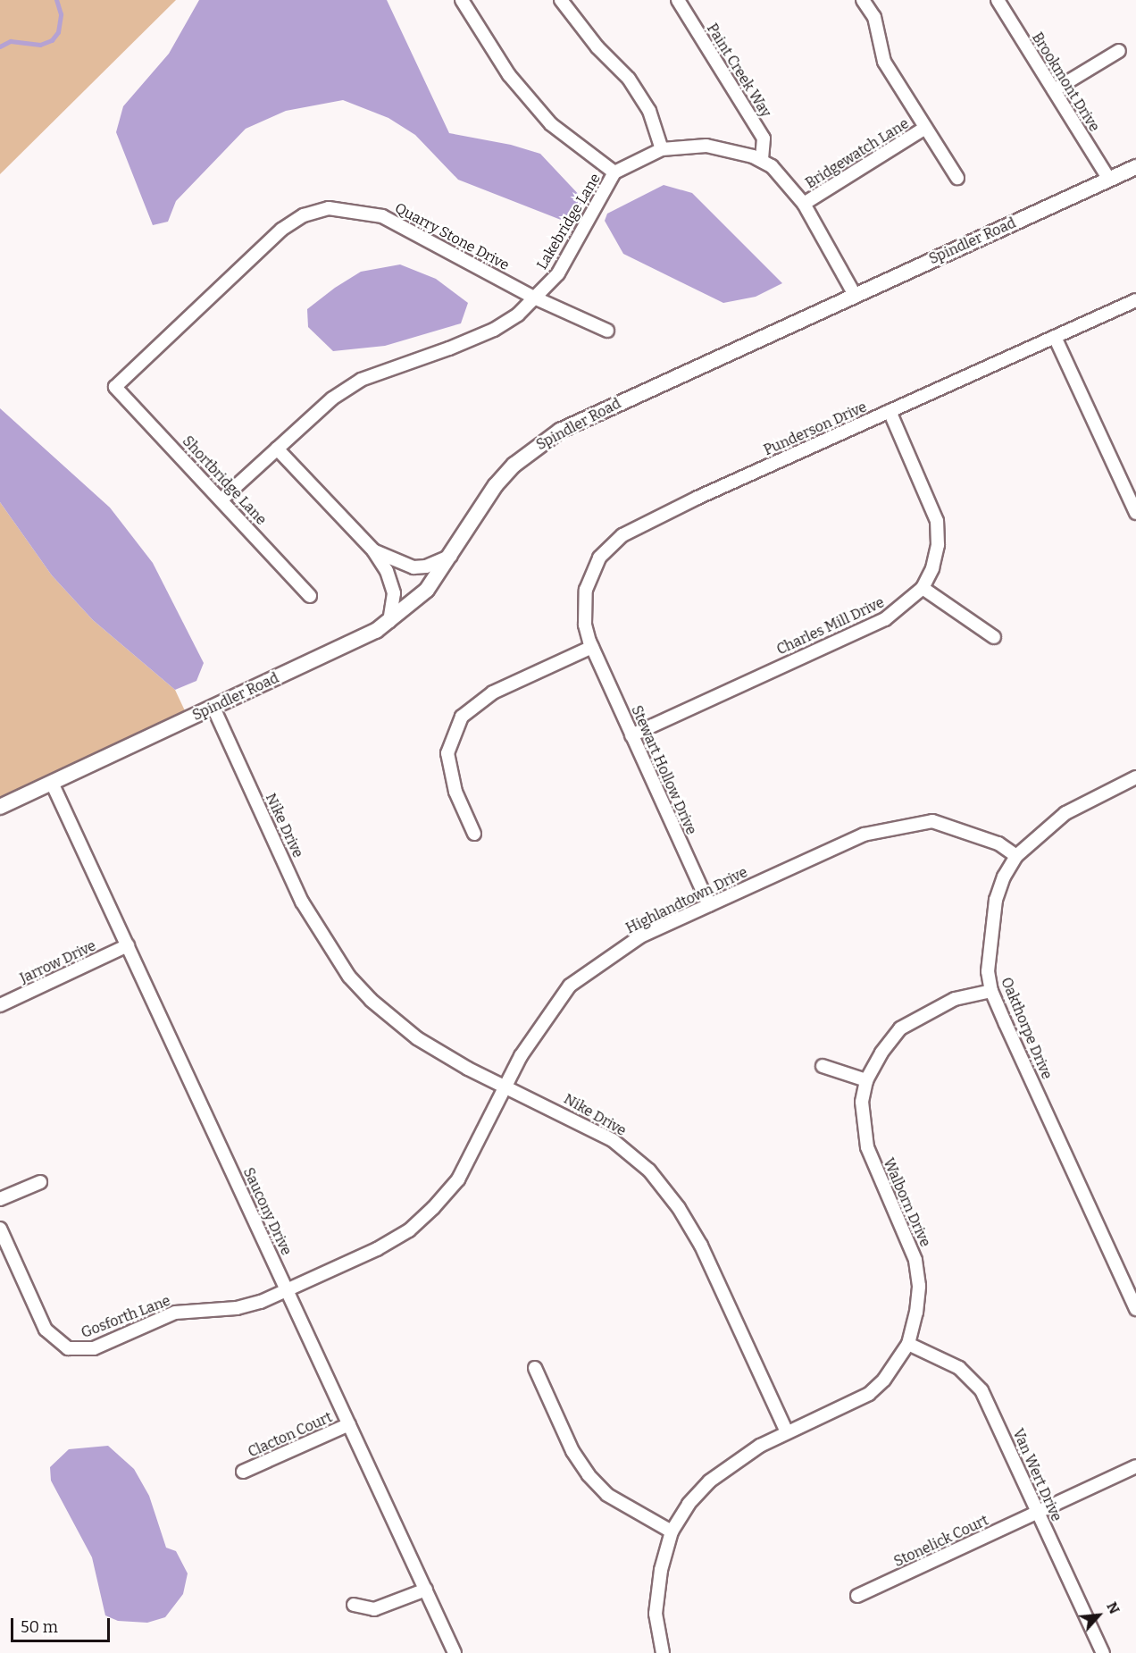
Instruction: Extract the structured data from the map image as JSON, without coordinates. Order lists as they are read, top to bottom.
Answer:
{
  "streets": {
    "street": [
      "Paint Creek Way",
      "Brookmont Drive",
      "Bridgewatch Lane",
      "Lakebridge Lane",
      "Quarry Stone Drive",
      "Spindler Road",
      "Punderson Drive",
      "Shortbridge Lane",
      "Charles Mill Drive",
      "Stewart Hollow Drive",
      "Nike Drive",
      "Highlandtown Drive",
      "Jarrow Drive",
      "Oakthorpe Drive",
      "Walborn Drive",
      "Saucony Drive",
      "Gosforth Lane",
      "Clacton Court",
      "Van Wert Drive",
      "Stonelick Court"
    ]
  },
  "crossings": [
    ["Paint Creek Way", "Lakebridge Lane"],
    ["Brookmont Drive", "Spindler Road"],
    ["Bridgewatch Lane", "Lakebridge Lane"],
    ["Lakebridge Lane", "Quarry Stone Drive"],
    ["Lakebridge Lane", "Spindler Road"],
    ["Lakebridge Lane", "Shortbridge Lane"],
    ["Quarry Stone Drive", "Shortbridge Lane"],
    ["Spindler Road", "Nike Drive"],
    ["Spindler Road", "Saucony Drive"],
    ["Punderson Drive", "Charles Mill Drive"],
    ["Punderson Drive", "Stewart Hollow Drive"],
    ["Charles Mill Drive", "Stewart Hollow Drive"],
    ["Stewart Hollow Drive", "Highlandtown Drive"],
    ["Nike Drive", "Highlandtown Drive"],
    ["Nike Drive", "Walborn Drive"],
    ["Highlandtown Drive", "Oakthorpe Drive"],
    ["Highlandtown Drive", "Saucony Drive"],
    ["Highlandtown Drive", "Gosforth Lane"],
    ["Jarrow Drive", "Saucony Drive"],
    ["Oakthorpe Drive", "Walborn Drive"],
    ["Walborn Drive", "Van Wert Drive"],
    ["Saucony Drive", "Gosforth Lane"],
    ["Saucony Drive", "Clacton Court"],
    ["Van Wert Drive", "Stonelick Court"]
  ],
  "scale_bar": "50 m",
  "north": "top right"
}
